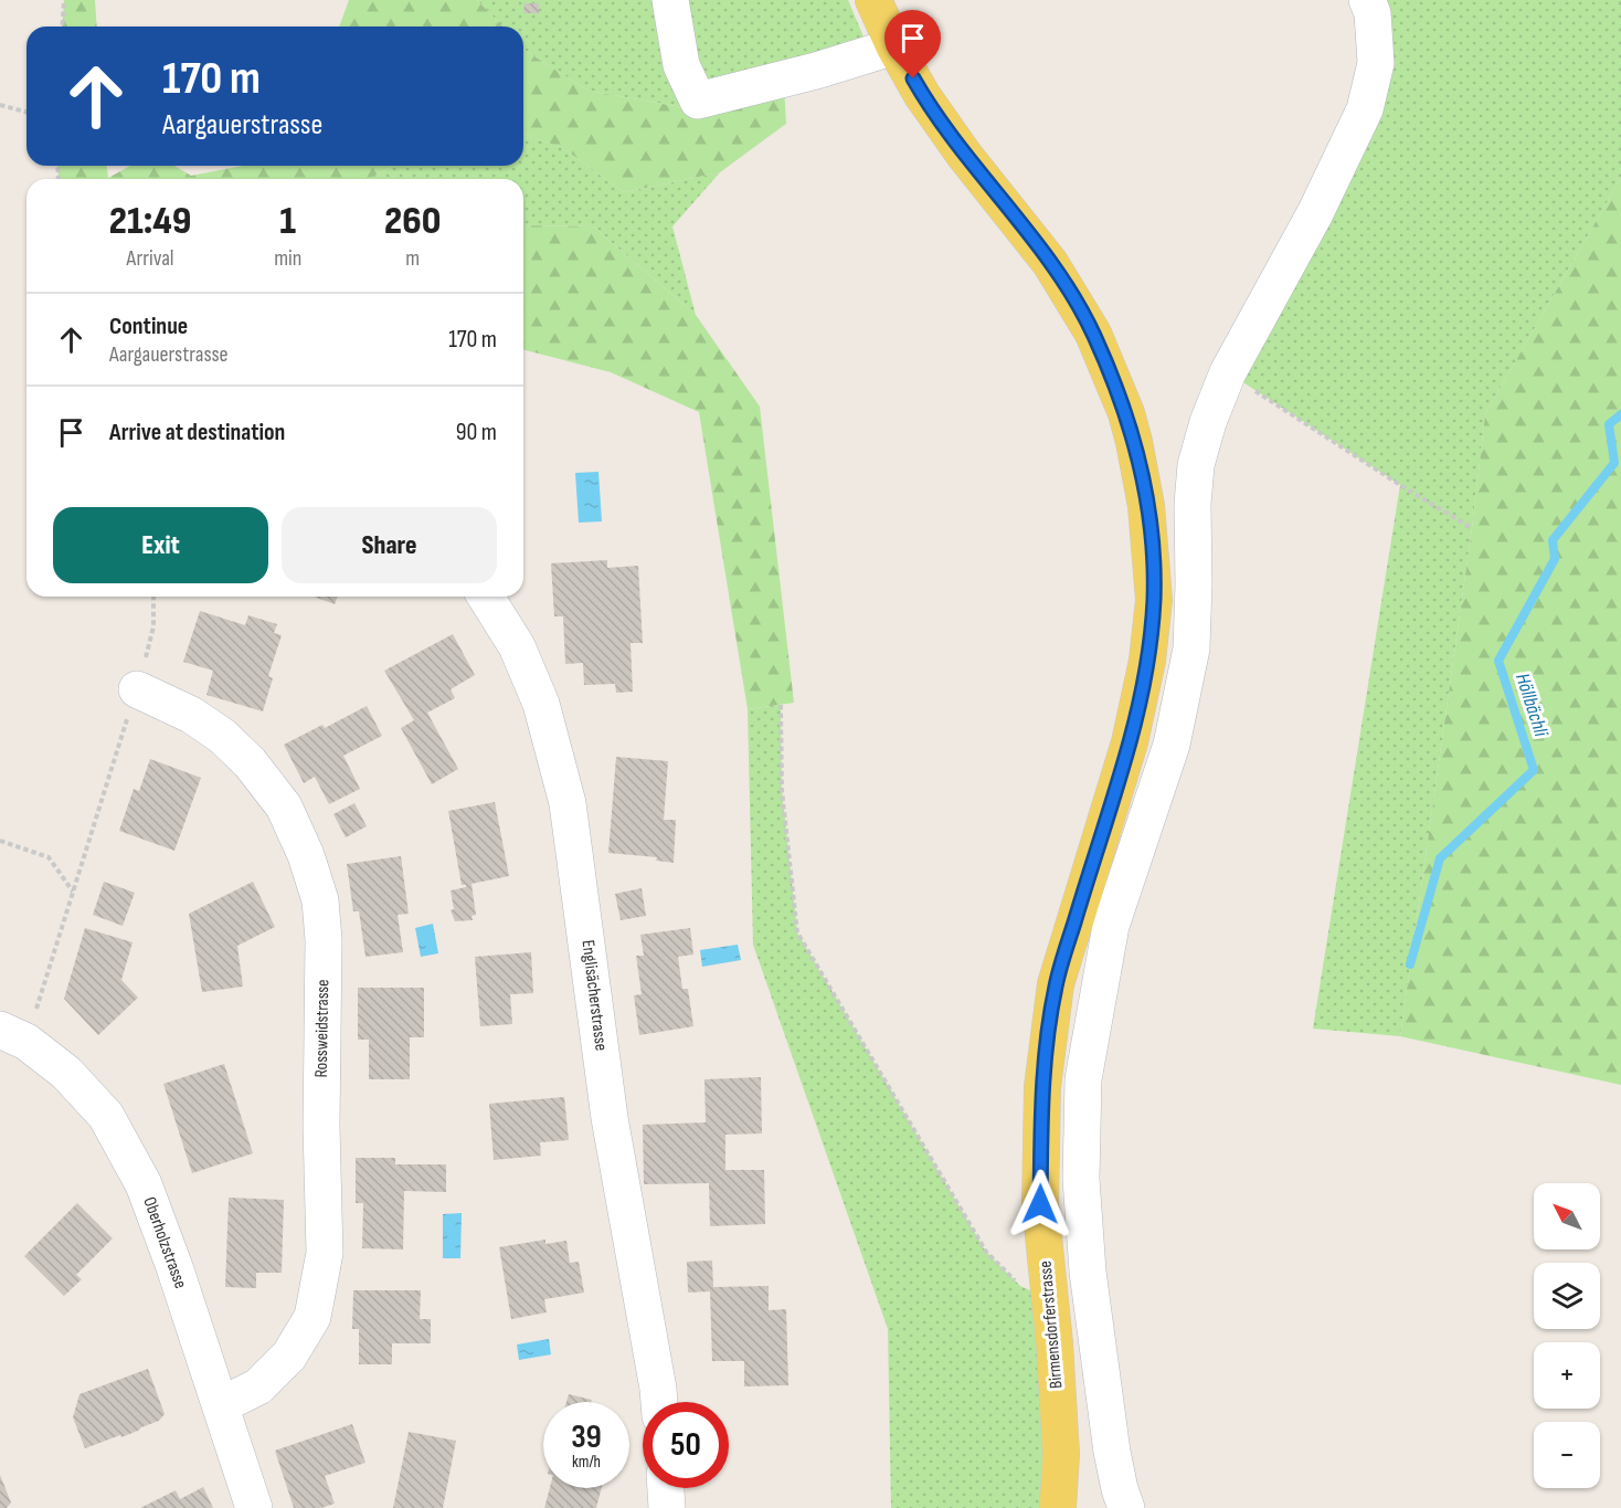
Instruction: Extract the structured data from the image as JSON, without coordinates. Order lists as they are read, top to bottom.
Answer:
{
  "streets": {
    "main road": ["Birmensdorferstrasse"],
    "street": ["Englisächerstrasse", "Rossweidstrasse", "Oberholzstrasse"]
  },
  "crossings": [
    ["Rossweidstrasse", "Oberholzstrasse"]
  ],
  "water": ["Höllbächli"],
  "north": "top left",
  "page": {
    "turn": ["170 m", "Aargauerstrasse"],
    "eta": [
      "21:49",
      "Arrival",
      "1",
      "min",
      "260",
      "m"
    ],
    "list": [
      {
        "name": "Continue",
        "note": "Aargauerstrasse",
        "value": "170 m"
      },
      {
        "name": "Arrive at destination",
        "value": "90 m"
      }
    ],
    "buttons": ["Exit", "Share"],
    "map_buttons": ["+", "−"],
    "speed": "39 km/h",
    "limit": "50"
  }
}
